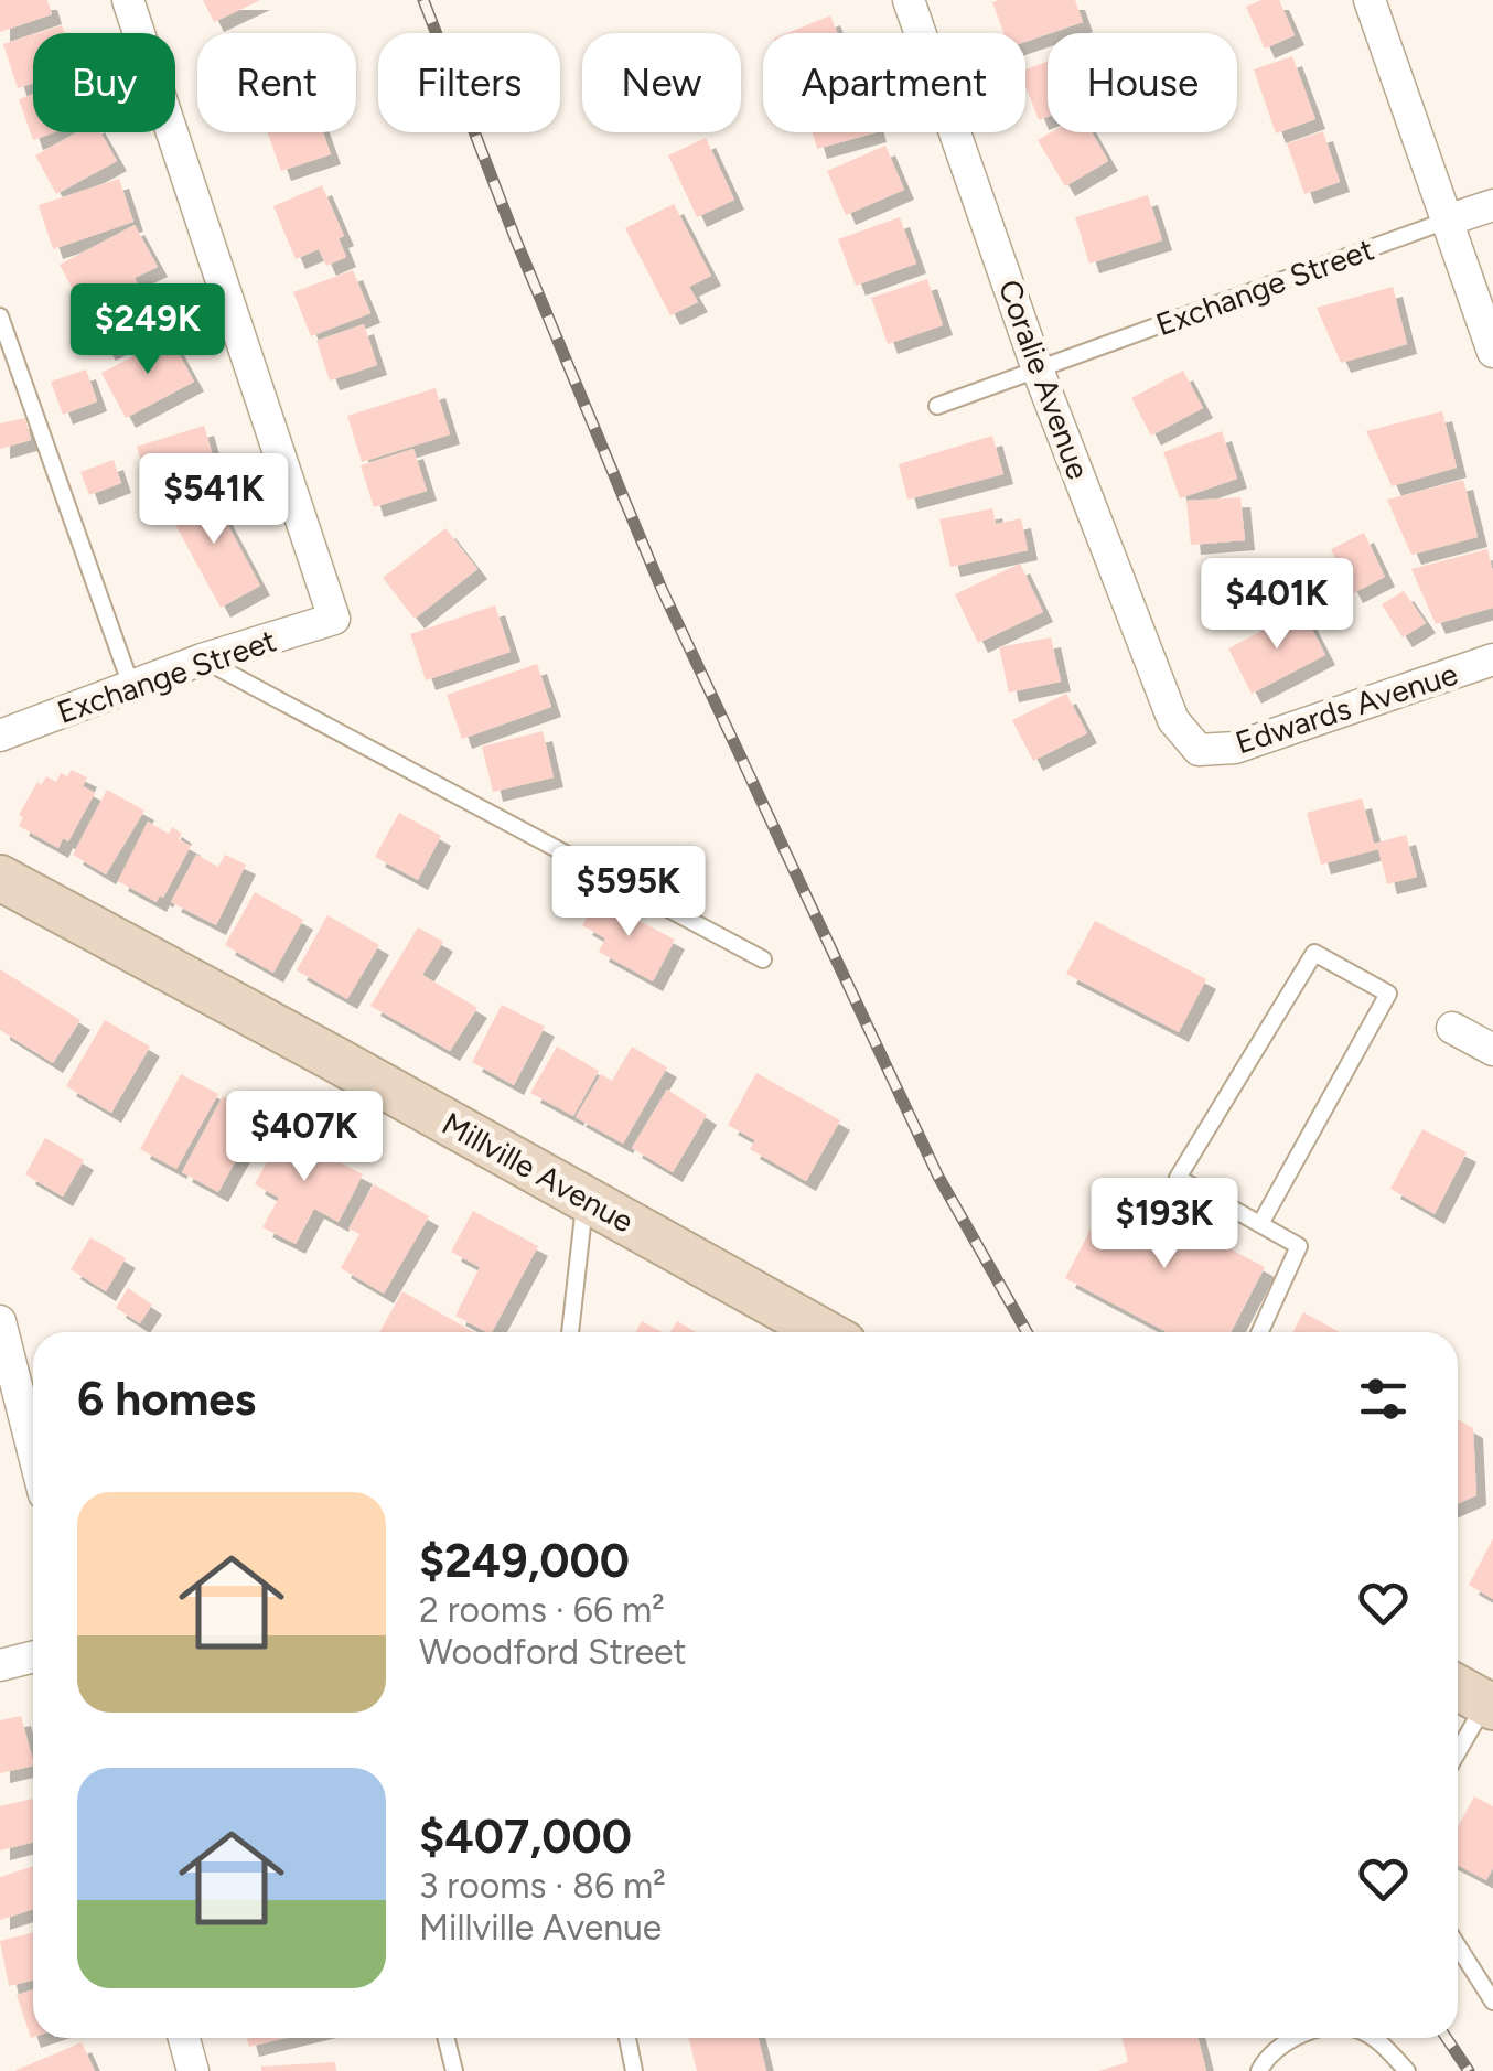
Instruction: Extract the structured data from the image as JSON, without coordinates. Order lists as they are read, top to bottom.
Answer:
{
  "streets": {
    "main road": ["Millville Avenue"],
    "street": ["Exchange Street", "Coralie Avenue", "Edwards Avenue"]
  },
  "crossings": [
    ["Exchange Street", "Coralie Avenue"],
    ["Coralie Avenue", "Edwards Avenue"]
  ],
  "page": {
    "chip": [
      "Buy",
      "Rent",
      "Filters",
      "New",
      "Apartment",
      "House"
    ],
    "price": [
      "$249K",
      "$541K",
      "$401K",
      "$595K",
      "$407K",
      "$193K"
    ],
    "heading": "6 homes",
    "list": [
      {
        "name": "$249,000",
        "note": "2 rooms · 66 m² · Woodford Street"
      },
      {
        "name": "$407,000",
        "note": "3 rooms · 86 m² · Millville Avenue"
      }
    ]
  }
}
